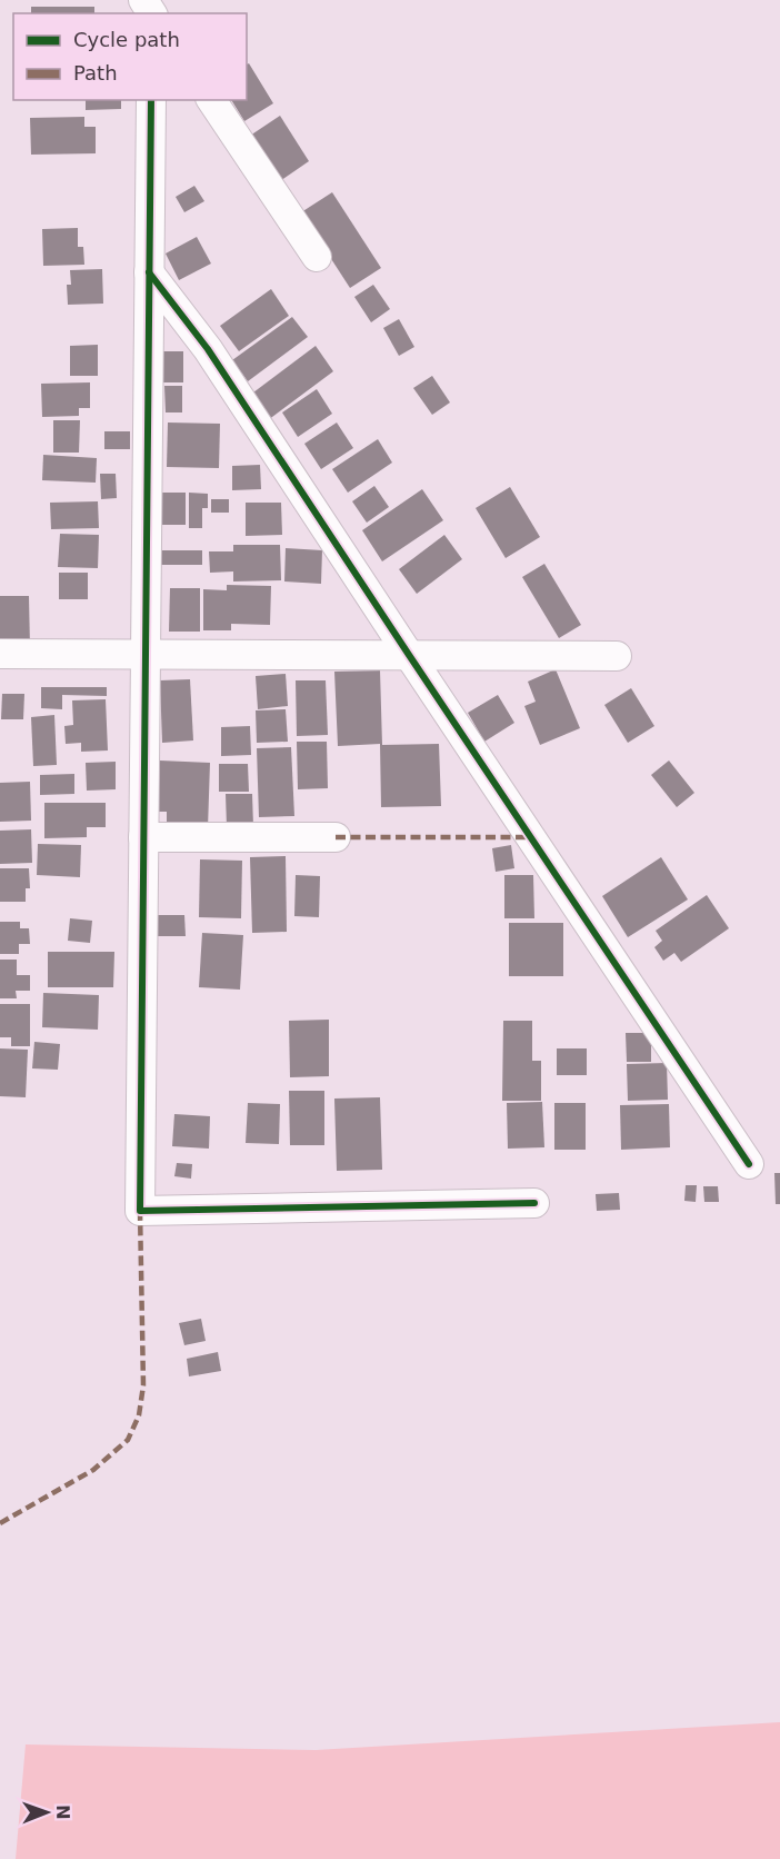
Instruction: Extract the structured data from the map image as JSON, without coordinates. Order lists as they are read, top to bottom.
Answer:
{
  "legend": ["Cycle path", "Path"],
  "north": "right"
}
